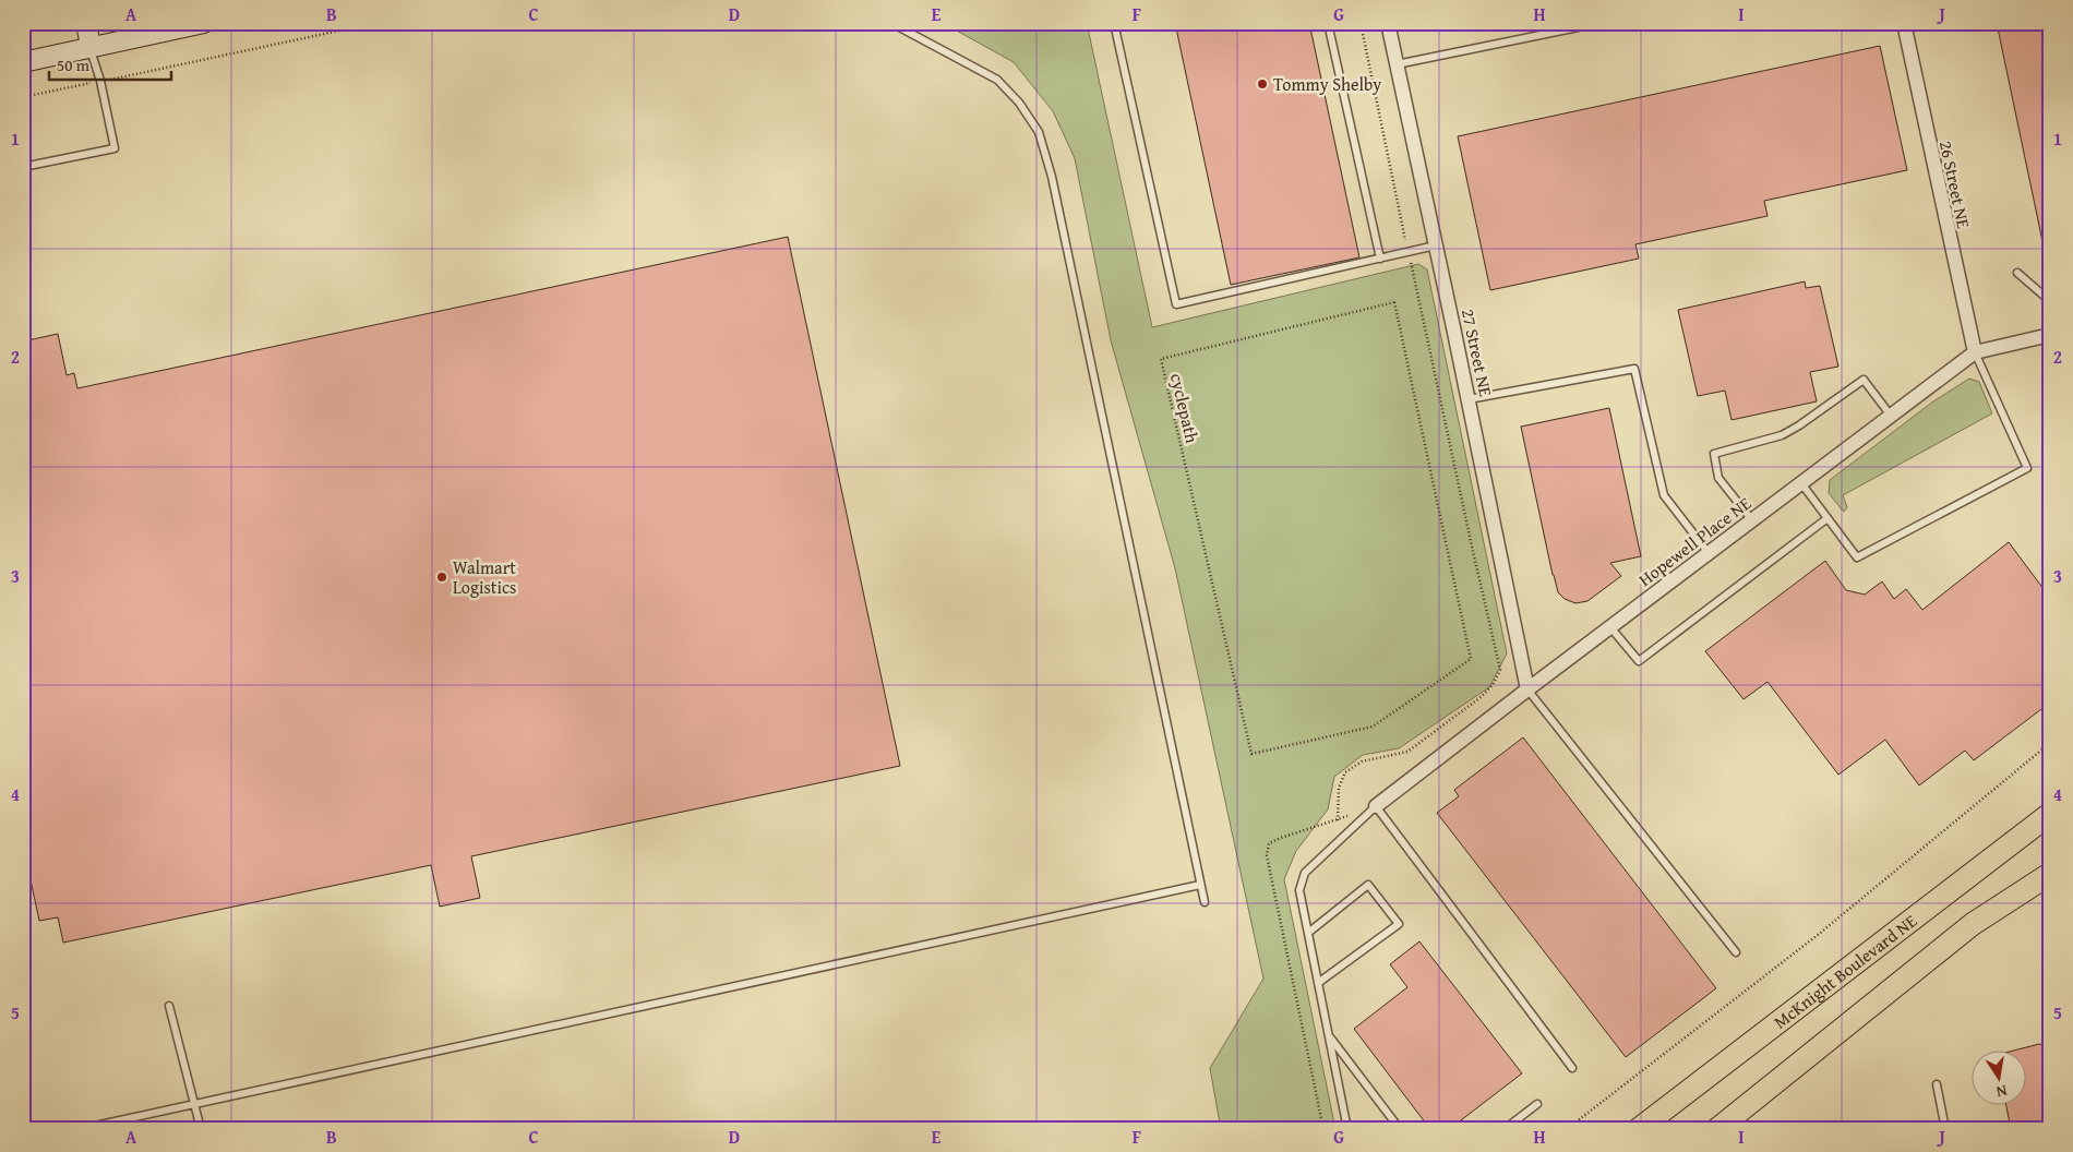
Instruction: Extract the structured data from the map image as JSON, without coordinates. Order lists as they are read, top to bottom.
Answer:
{
  "streets": {
    "main road": ["McKnight Boulevard NE"],
    "street": ["26 Street NE", "27 Street NE", "Hopewell Place NE"],
    "path": ["cyclepath"]
  },
  "crossings": [
    ["26 Street NE", "Hopewell Place NE"],
    ["27 Street NE", "Hopewell Place NE"]
  ],
  "places": ["Tommy Shelby", "Walmart Logistics"],
  "scale_bar": "50 m",
  "north": "bottom",
  "grid": {
    "columns": [
      "A",
      "B",
      "C",
      "D",
      "E",
      "F",
      "G",
      "H",
      "I",
      "J"
    ],
    "rows": [
      "1",
      "2",
      "3",
      "4",
      "5"
    ]
  }
}
